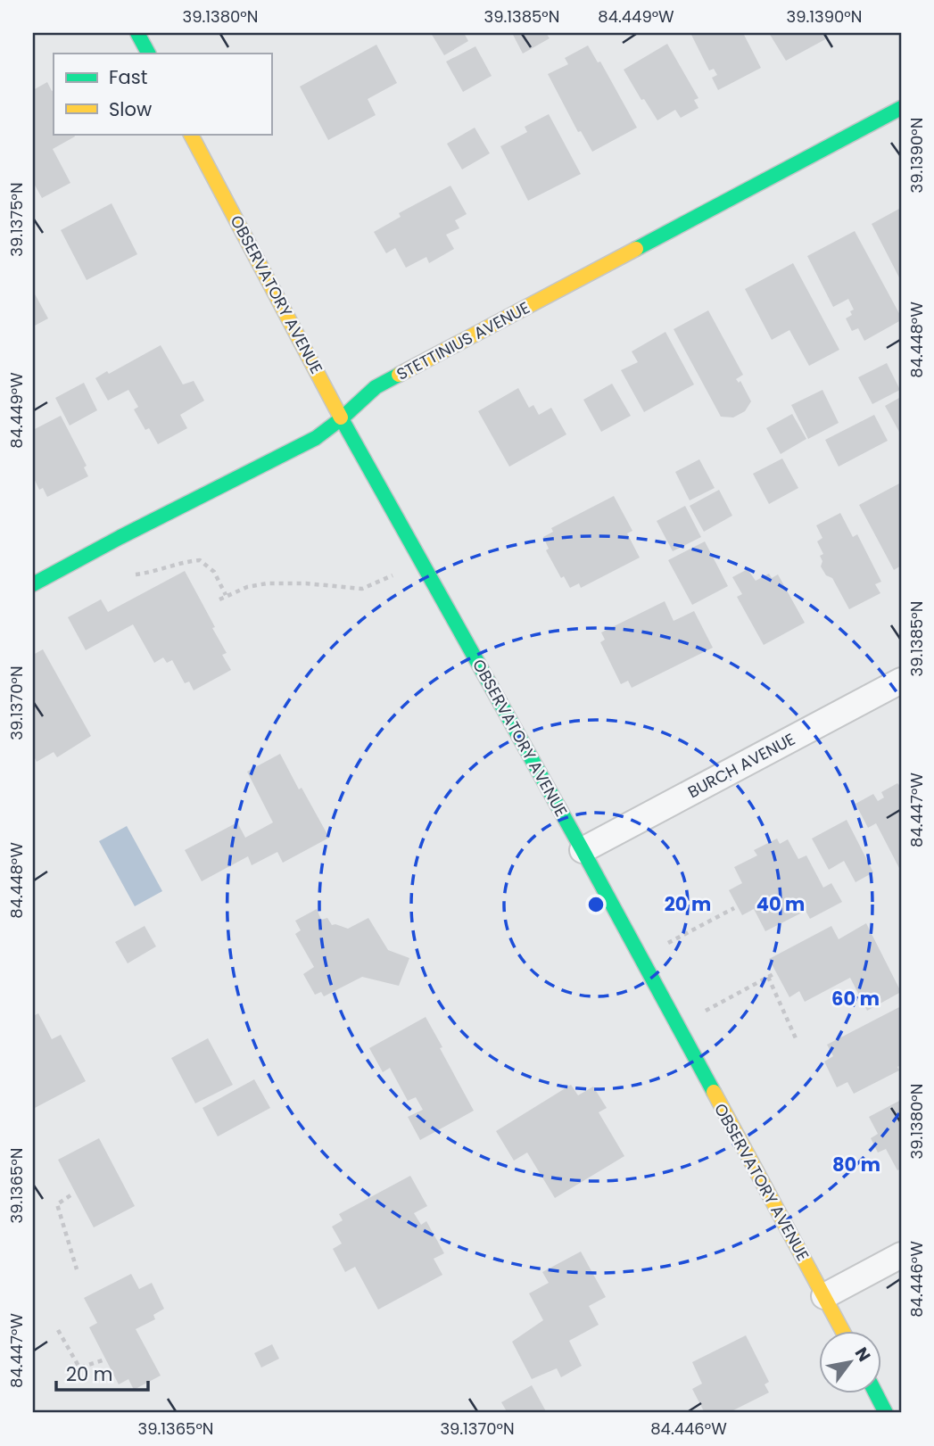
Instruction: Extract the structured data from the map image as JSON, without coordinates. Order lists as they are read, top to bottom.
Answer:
{
  "streets": {
    "street": ["OBSERVATORY AVENUE", "STETTINIUS AVENUE", "BURCH AVENUE"]
  },
  "crossings": [
    ["OBSERVATORY AVENUE", "STETTINIUS AVENUE"],
    ["OBSERVATORY AVENUE", "BURCH AVENUE"]
  ],
  "legend": ["Fast", "Slow"],
  "scale_bar": "20 m",
  "north": "top right",
  "coordinates": [
    "39.1380°N",
    "39.1385°N",
    "84.449°W",
    "39.1390°N",
    "39.1375°N",
    "84.448°W",
    "39.1370°N",
    "84.447°W",
    "39.1365°N",
    "84.446°W"
  ],
  "rings": [
    "20 m",
    "40 m",
    "60 m",
    "80 m"
  ]
}
